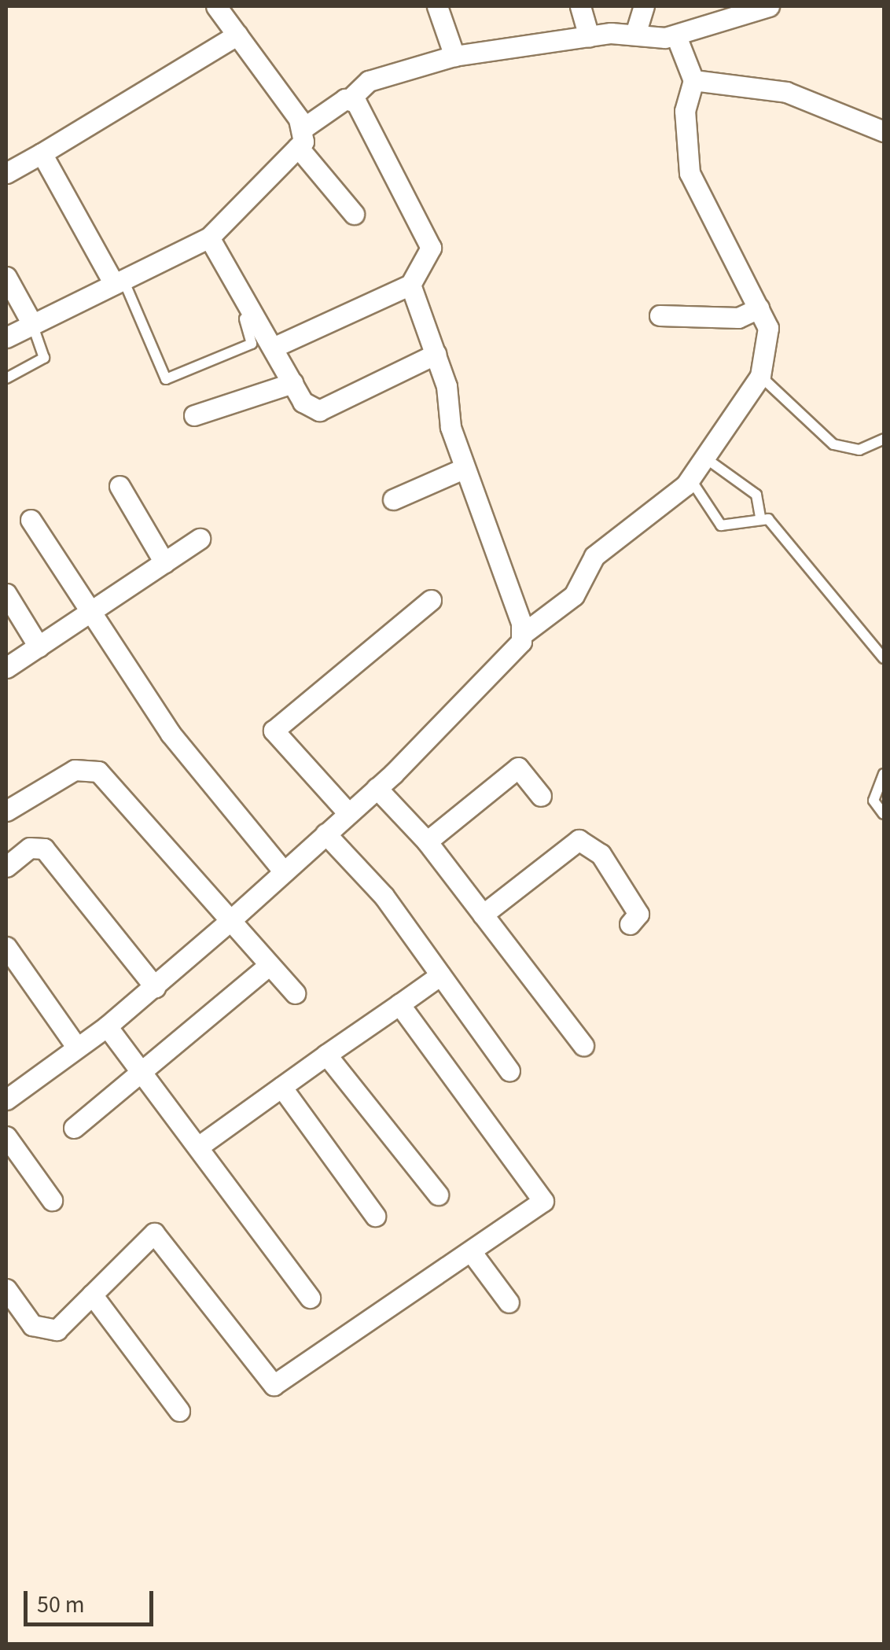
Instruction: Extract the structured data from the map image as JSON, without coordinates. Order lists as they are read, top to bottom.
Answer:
{
  "scale_bar": "50 m"
}
